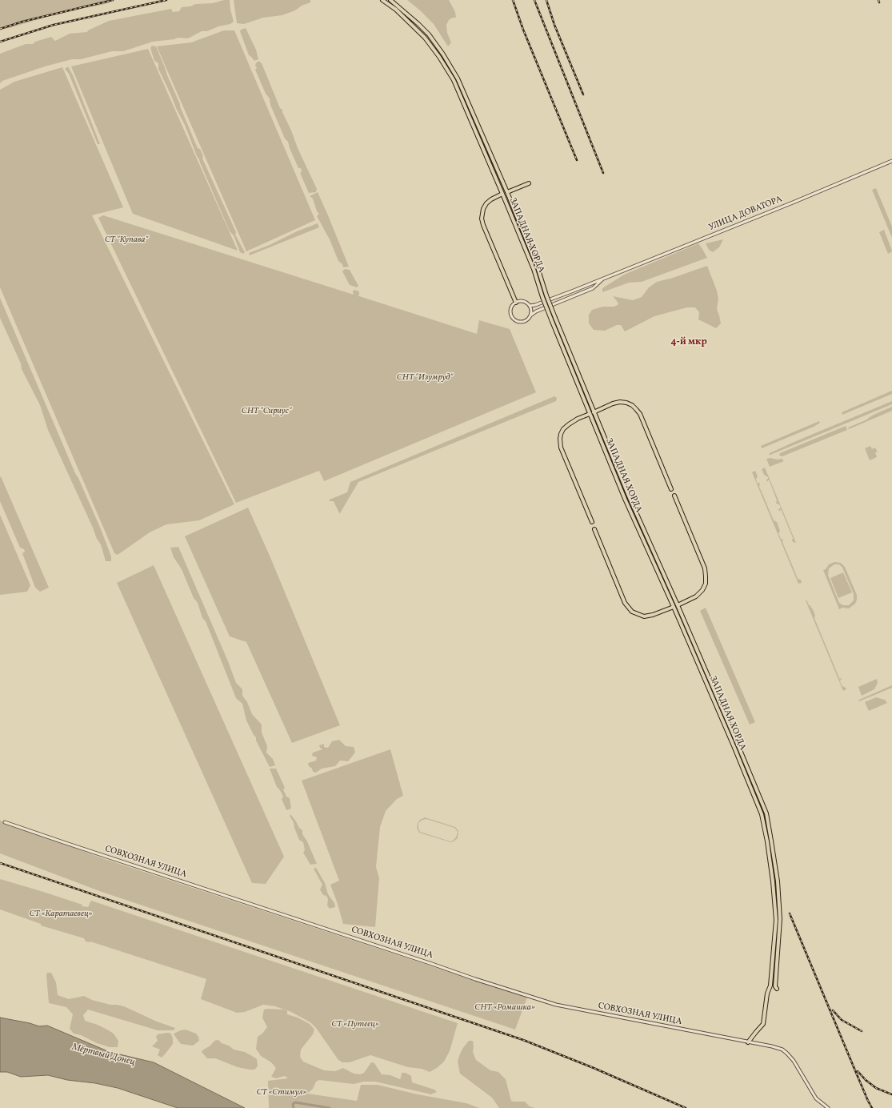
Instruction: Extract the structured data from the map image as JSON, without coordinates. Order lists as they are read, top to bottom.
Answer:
{
  "streets": {
    "highway": ["ЗАПАДНАЯ ХОРДА"],
    "street": ["УЛИЦА ДОВАТОРА", "СОВХОЗНАЯ УЛИЦА"]
  },
  "crossings": [
    ["ЗАПАДНАЯ ХОРДА", "СОВХОЗНАЯ УЛИЦА"]
  ],
  "districts": ["4-й мкр"],
  "water": ["Мёртвый Донец"],
  "parks": [
    "СТ \"Купава\"",
    "СНТ \"Изумруд\"",
    "СНТ \"Сириус\"",
    "СТ «Каратаевец»",
    "СНТ «Ромашка»",
    "СТ «Путеец»",
    "СТ «Стимул»"
  ]
}
